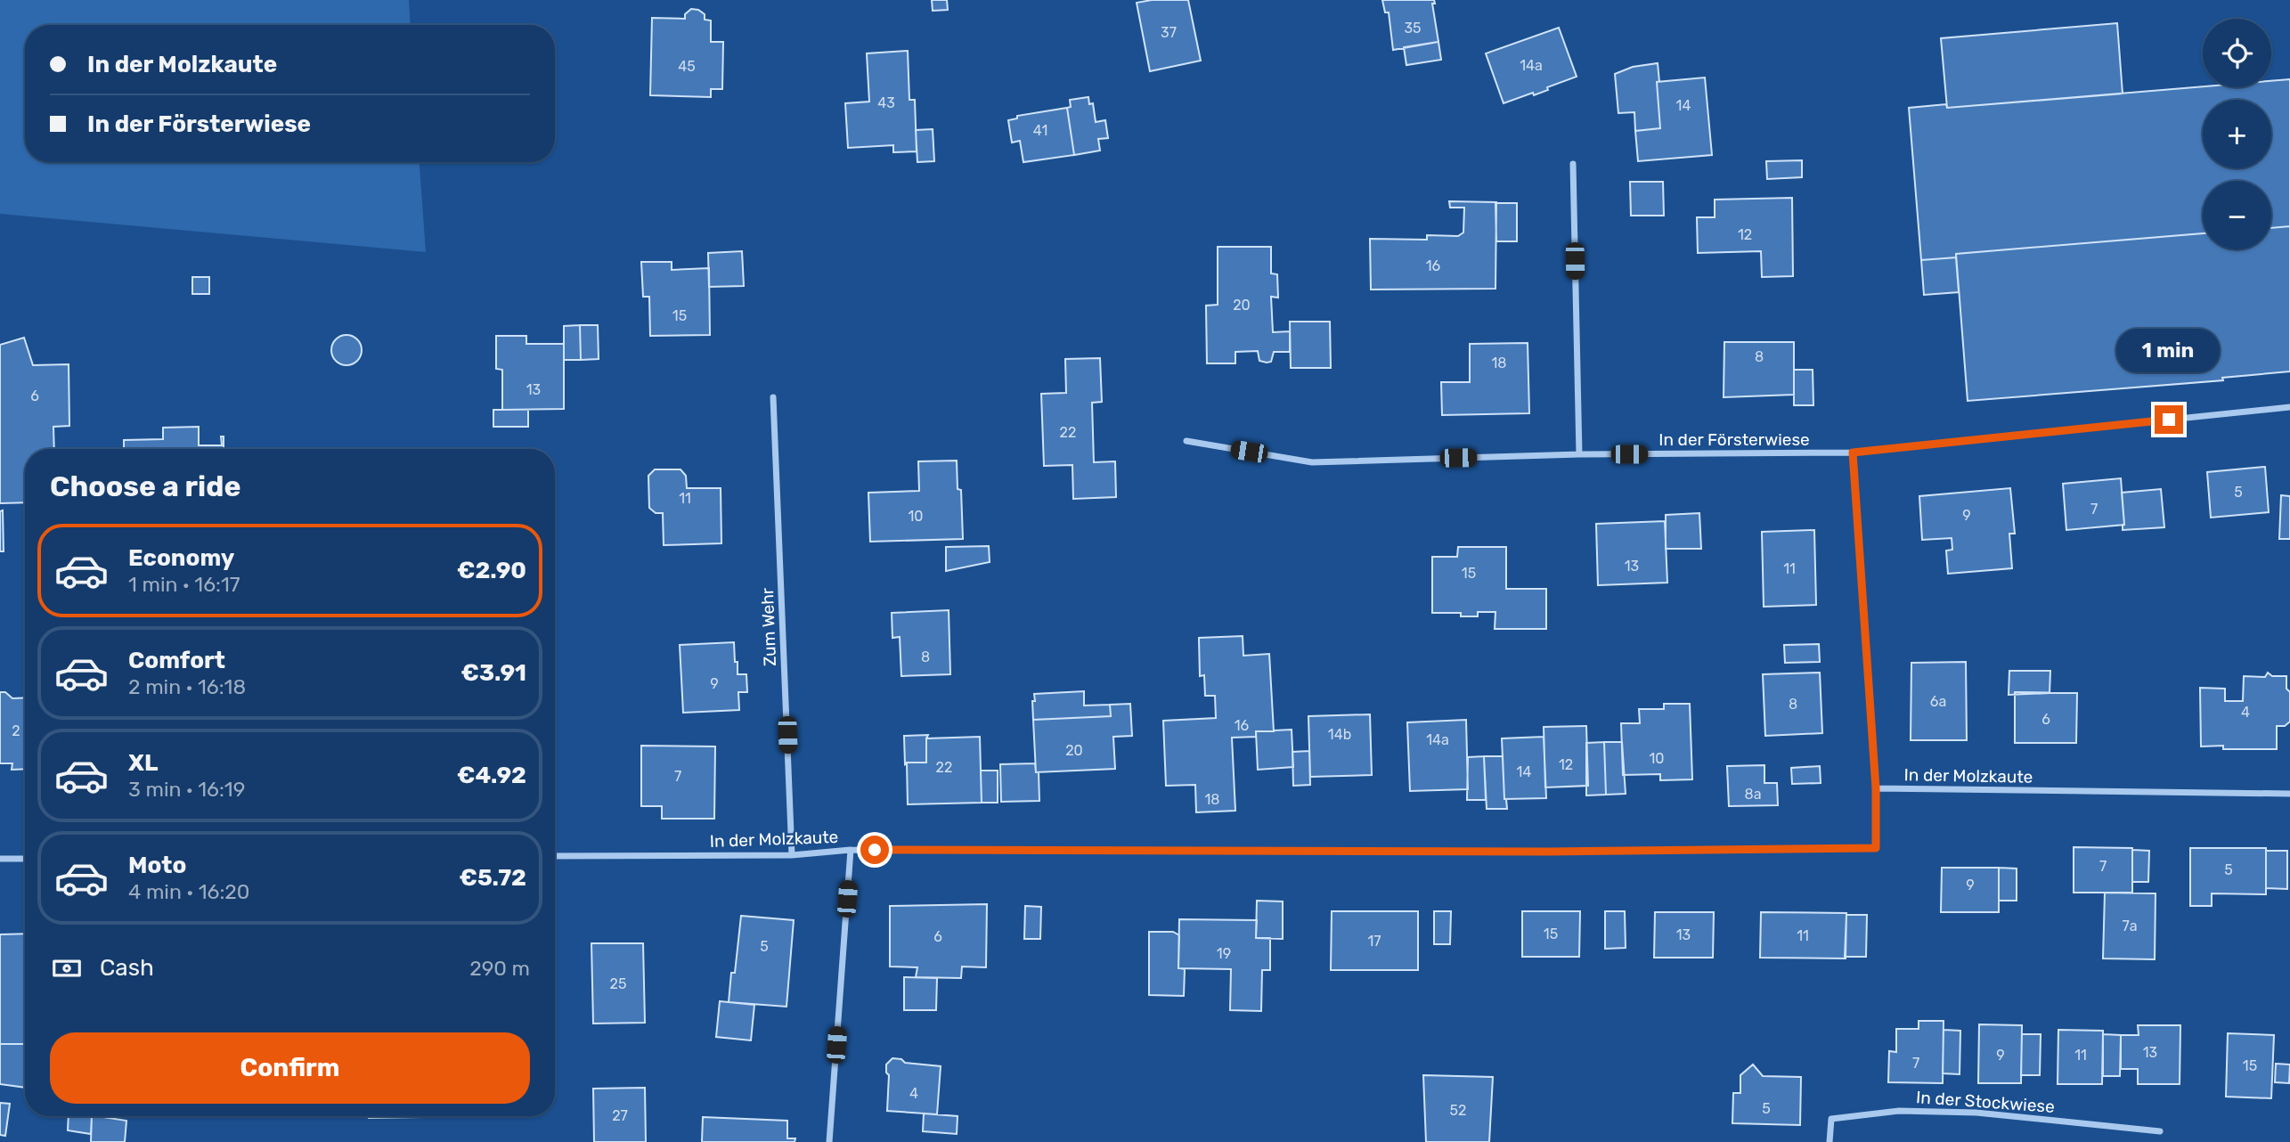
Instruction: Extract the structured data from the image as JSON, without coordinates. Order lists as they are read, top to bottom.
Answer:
{
  "streets": {
    "street": [
      "In der Försterwiese",
      "Zum Wehr",
      "In der Molzkaute",
      "In der Stockwiese"
    ]
  },
  "crossings": [
    ["Zum Wehr", "In der Molzkaute"]
  ],
  "house_numbers": [
    "35",
    "37",
    "14a",
    "45",
    "43",
    "14",
    "41",
    "12",
    "16",
    "20",
    "15",
    "8",
    "18",
    "13",
    "6",
    "22",
    "5",
    "11",
    "7",
    "9",
    "10",
    "13",
    "11",
    "15",
    "8",
    "9",
    "6a",
    "8",
    "4",
    "6",
    "16",
    "2",
    "14b",
    "14a",
    "20",
    "10",
    "12",
    "22",
    "14",
    "7",
    "8a",
    "18",
    "7",
    "5",
    "9",
    "7a",
    "15",
    "13",
    "11",
    "6",
    "17",
    "5",
    "19",
    "25",
    "13",
    "9",
    "11",
    "7",
    "15",
    "4",
    "5",
    "52",
    "27"
  ],
  "page": {
    "map_buttons": ["+", "−"],
    "banner": ["In der Molzkaute", "In der Försterwiese"],
    "bubble": "1 min",
    "heading": "Choose a ride",
    "list": [
      {
        "name": "Economy",
        "note": "1 min · 16:17",
        "value": "€2.90"
      },
      {
        "name": "Comfort",
        "note": "2 min · 16:18",
        "value": "€3.91"
      },
      {
        "name": "XL",
        "note": "3 min · 16:19",
        "value": "€4.92"
      },
      {
        "name": "Moto",
        "note": "4 min · 16:20",
        "value": "€5.72"
      }
    ],
    "pay": ["Cash", "290 m"],
    "buttons": "Confirm"
  }
}
